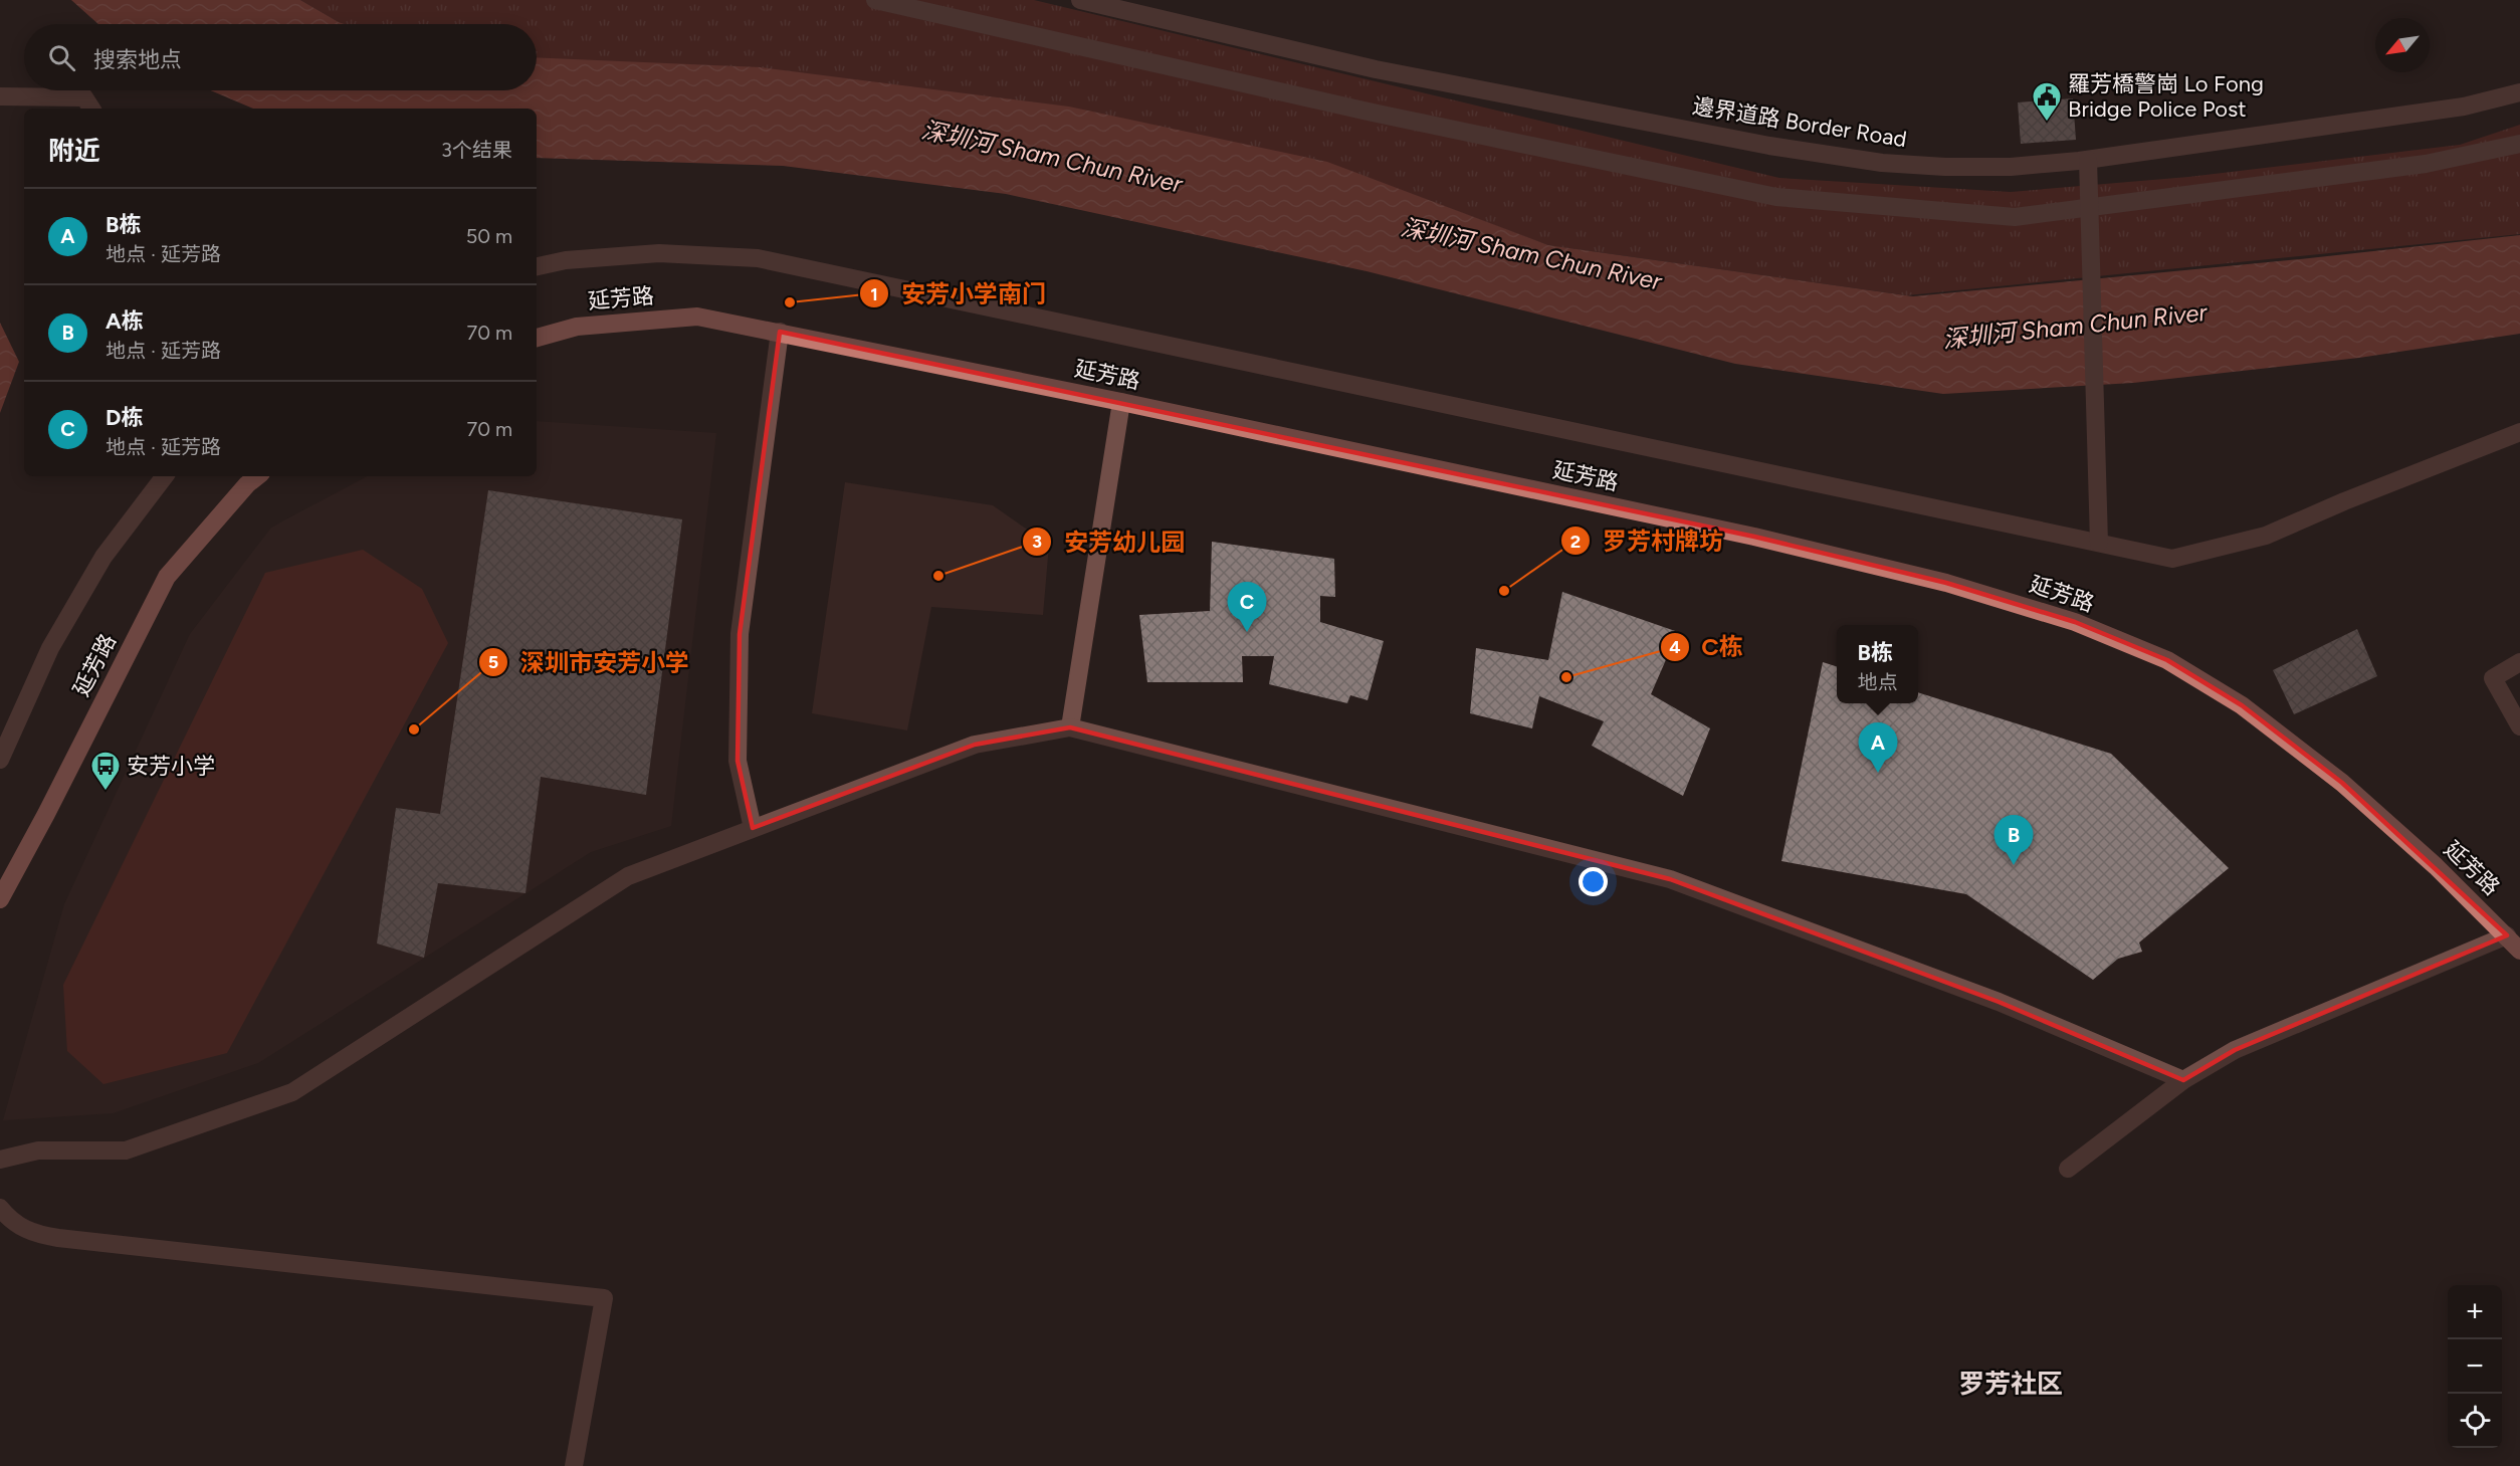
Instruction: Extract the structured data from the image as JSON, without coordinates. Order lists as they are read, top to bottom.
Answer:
{
  "streets": {
    "main road": ["延芳路"],
    "street": ["邊界道路 Border Road"]
  },
  "districts": ["罗芳社区"],
  "water": ["深圳河 Sham Chun River"],
  "places": {
    "public building": ["羅芳橋警崗 Lo Fong Bridge Police Post"],
    "other": [
      "安芳小学南门",
      "安芳幼儿园",
      "罗芳村牌坊",
      "C栋",
      "深圳市安芳小学"
    ],
    "bus stop": ["安芳小学"]
  },
  "north": "bottom left",
  "page": {
    "search": "搜索地点",
    "heading": ["附近", "3个结果"],
    "list": [
      {
        "mark": "A",
        "name": "B栋",
        "note": "地点 · 延芳路",
        "value": "50 m"
      },
      {
        "mark": "B",
        "name": "A栋",
        "note": "地点 · 延芳路",
        "value": "70 m"
      },
      {
        "mark": "C",
        "name": "D栋",
        "note": "地点 · 延芳路",
        "value": "70 m"
      }
    ],
    "pins": ["C", "A", "B"],
    "popup": ["B栋", "地点"],
    "map_buttons": ["+", "−"]
  }
}
